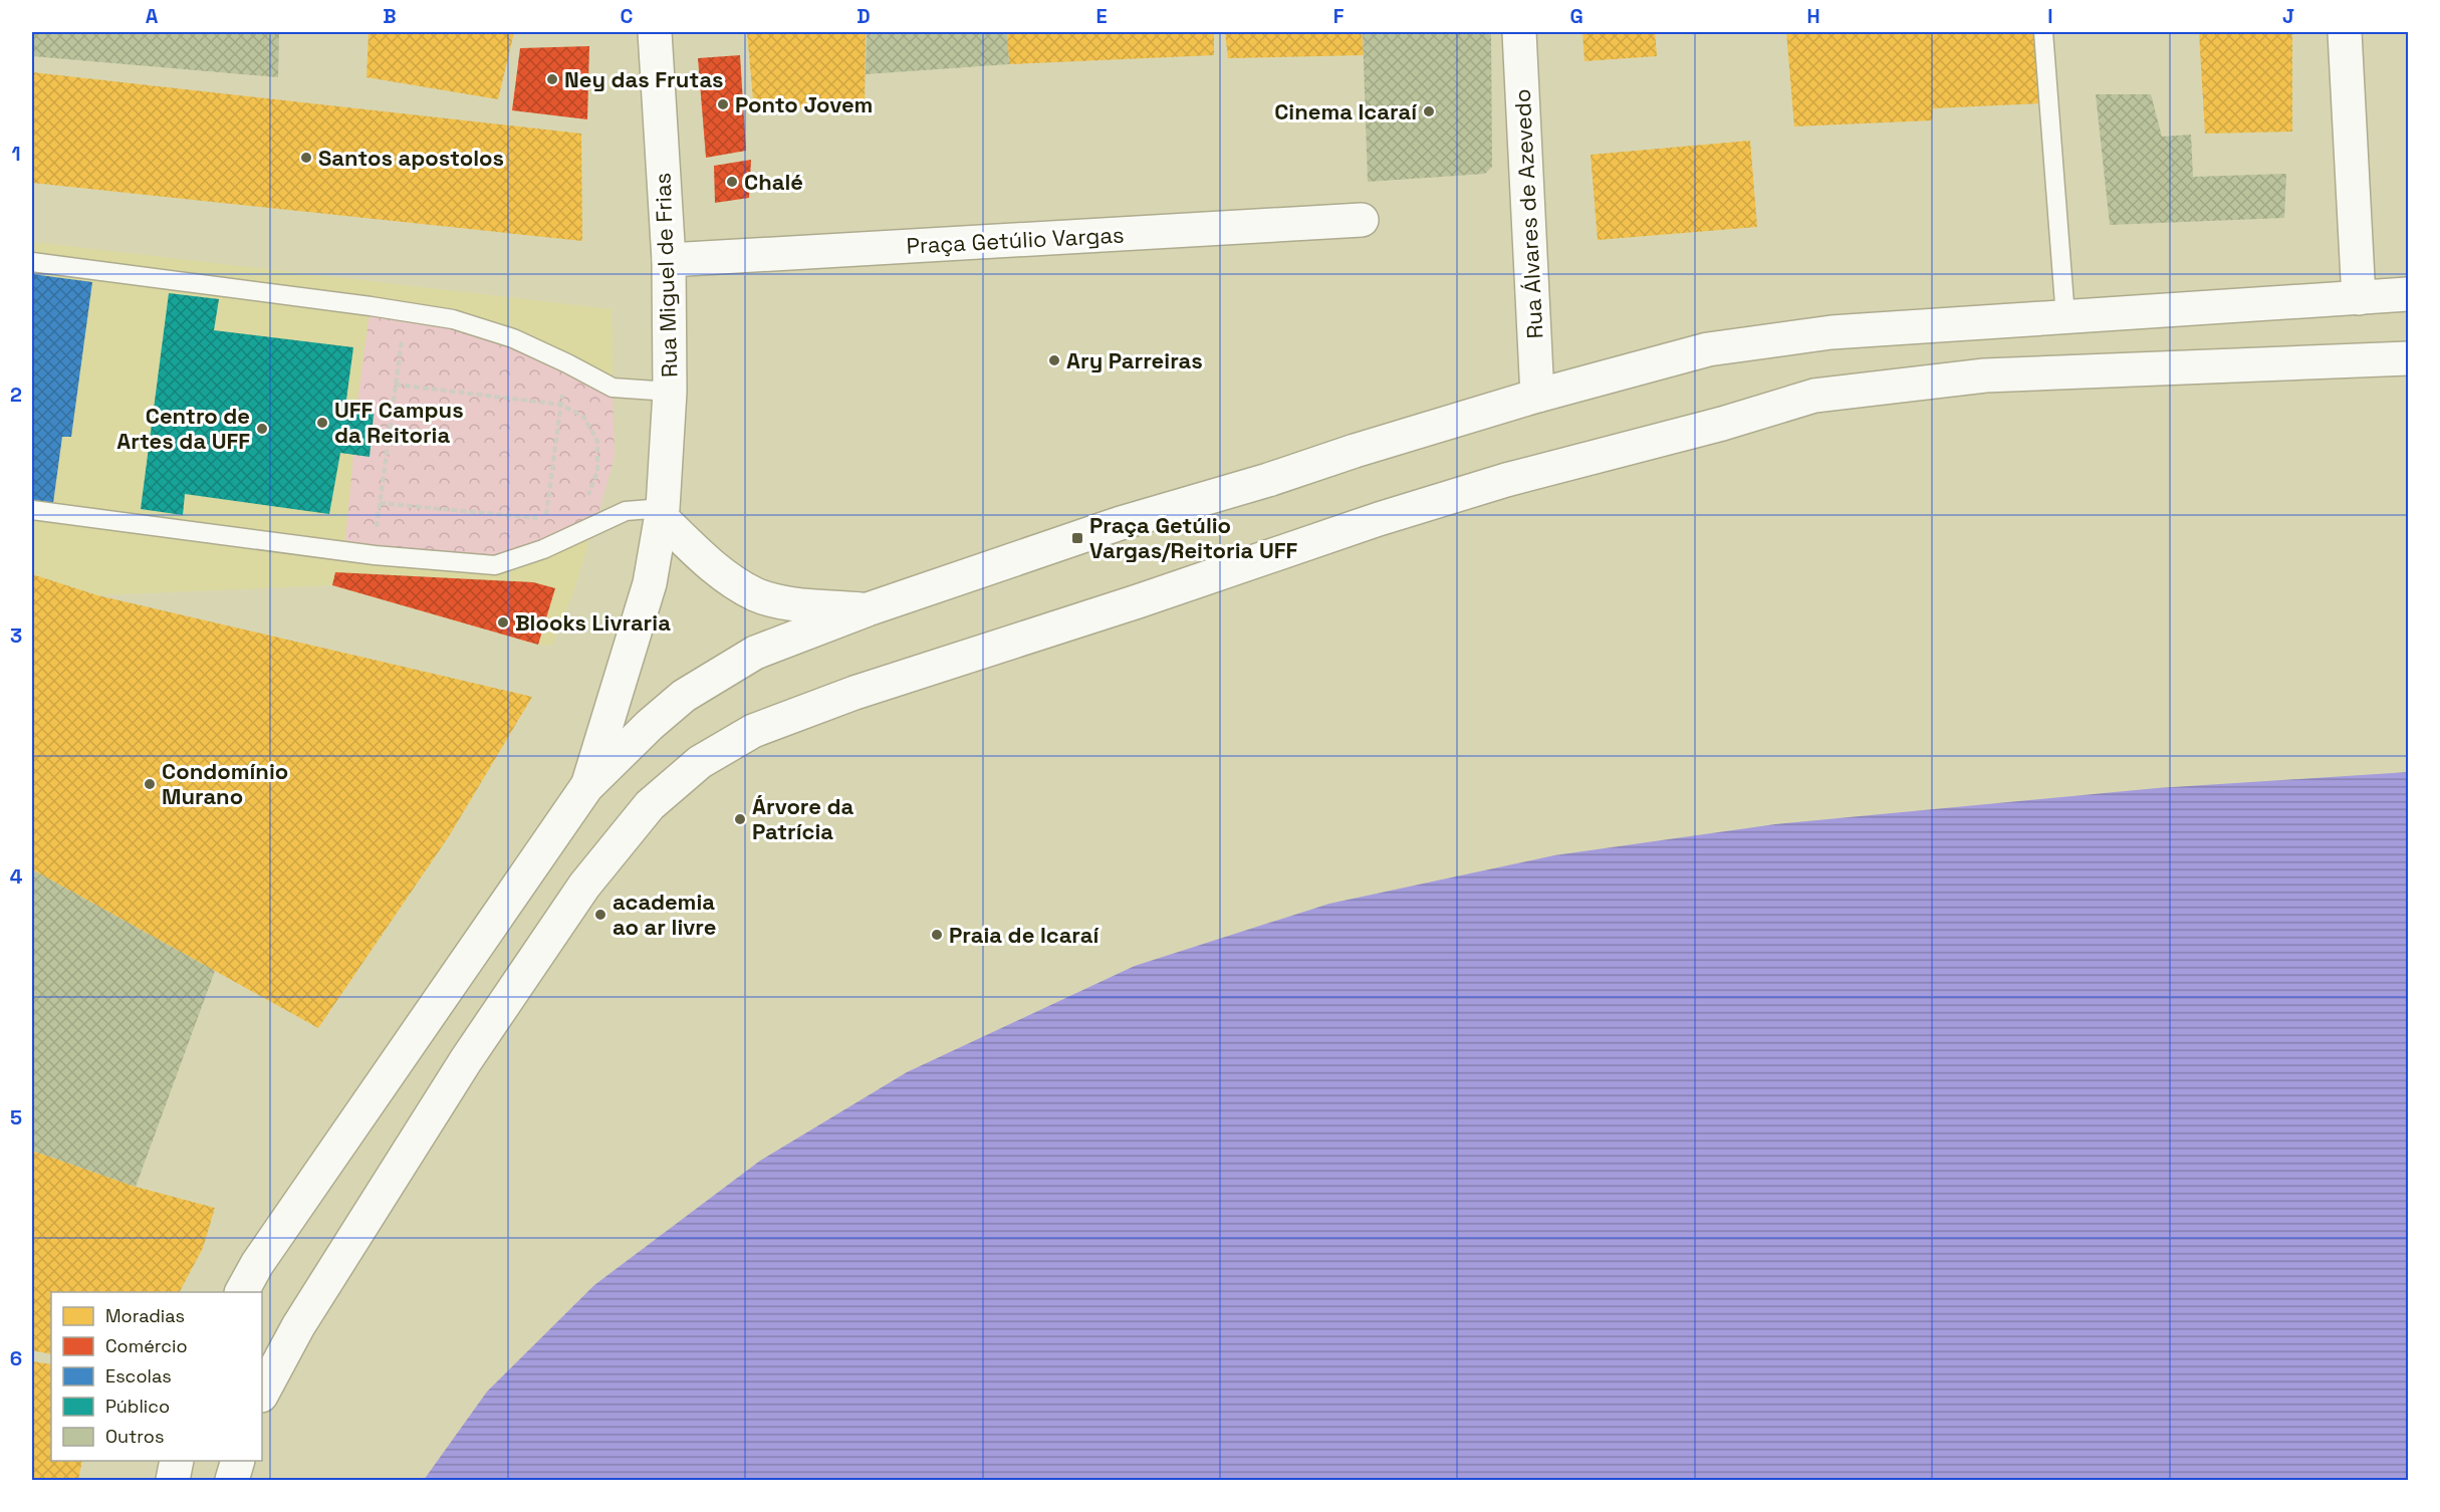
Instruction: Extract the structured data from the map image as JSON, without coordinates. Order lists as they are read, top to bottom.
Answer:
{
  "streets": {
    "street": ["Rua Álvares de Azevedo", "Praça Getúlio Vargas", "Rua Miguel de Frias"]
  },
  "crossings": [
    ["Praça Getúlio Vargas", "Rua Miguel de Frias"]
  ],
  "places": {
    "other": [
      "Ney das Frutas",
      "Ponto Jovem",
      "Cinema Icaraí",
      "Santos apostolos",
      "Chalé",
      "Ary Parreiras",
      "UFF Campus da Reitoria",
      "Centro de Artes da UFF",
      "Blooks Livraria",
      "Condomínio Murano",
      "Árvore da Patrícia",
      "academia ao ar livre",
      "Praia de Icaraí"
    ],
    "transit": ["Praça Getúlio Vargas/Reitoria UFF"]
  },
  "legend": [
    "Moradias",
    "Comércio",
    "Escolas",
    "Público",
    "Outros"
  ],
  "grid": {
    "columns": [
      "A",
      "B",
      "C",
      "D",
      "E",
      "F",
      "G",
      "H",
      "I",
      "J"
    ],
    "rows": [
      "1",
      "2",
      "3",
      "4",
      "5",
      "6"
    ]
  }
}
